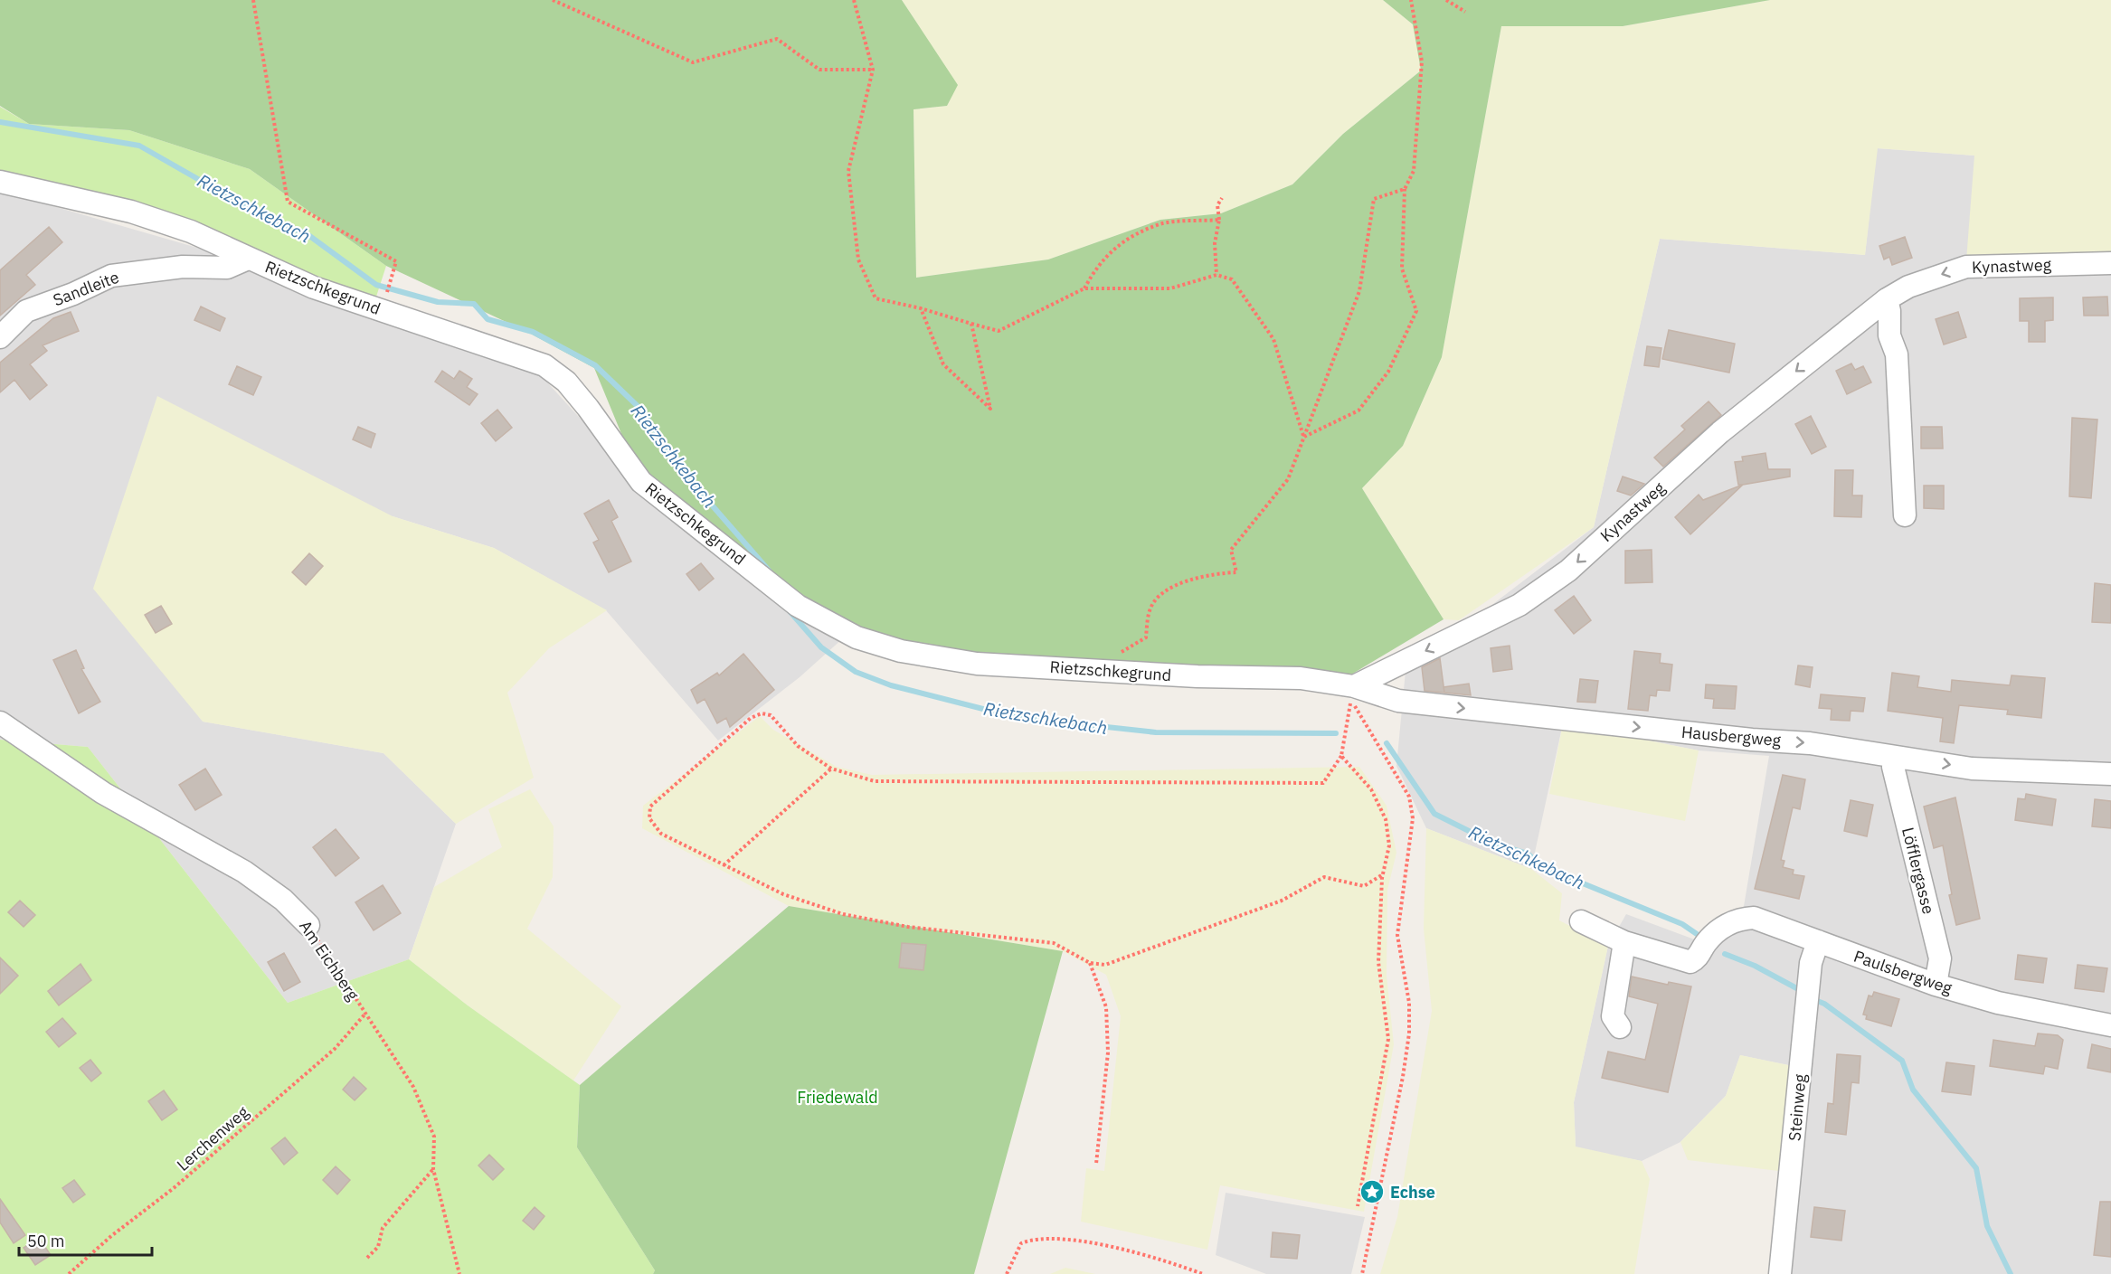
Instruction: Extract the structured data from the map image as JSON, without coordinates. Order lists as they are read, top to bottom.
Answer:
{
  "streets": {
    "street": [
      "Kynastweg",
      "Rietzschkegrund",
      "Sandleite",
      "Hausbergweg",
      "Löfflergasse",
      "Am Eichberg",
      "Paulsbergweg",
      "Steinweg"
    ],
    "path": ["Lerchenweg"]
  },
  "crossings": [
    ["Kynastweg", "Rietzschkegrund"],
    ["Kynastweg", "Hausbergweg"],
    ["Rietzschkegrund", "Sandleite"],
    ["Rietzschkegrund", "Hausbergweg"],
    ["Hausbergweg", "Löfflergasse"],
    ["Löfflergasse", "Paulsbergweg"],
    ["Am Eichberg", "Lerchenweg"],
    ["Paulsbergweg", "Steinweg"]
  ],
  "one_way": ["Kynastweg", "Hausbergweg"],
  "water": ["Rietzschkebach"],
  "parks": ["Friedewald"],
  "places": {
    "place": ["Echse"]
  },
  "scale_bar": "50 m"
}
